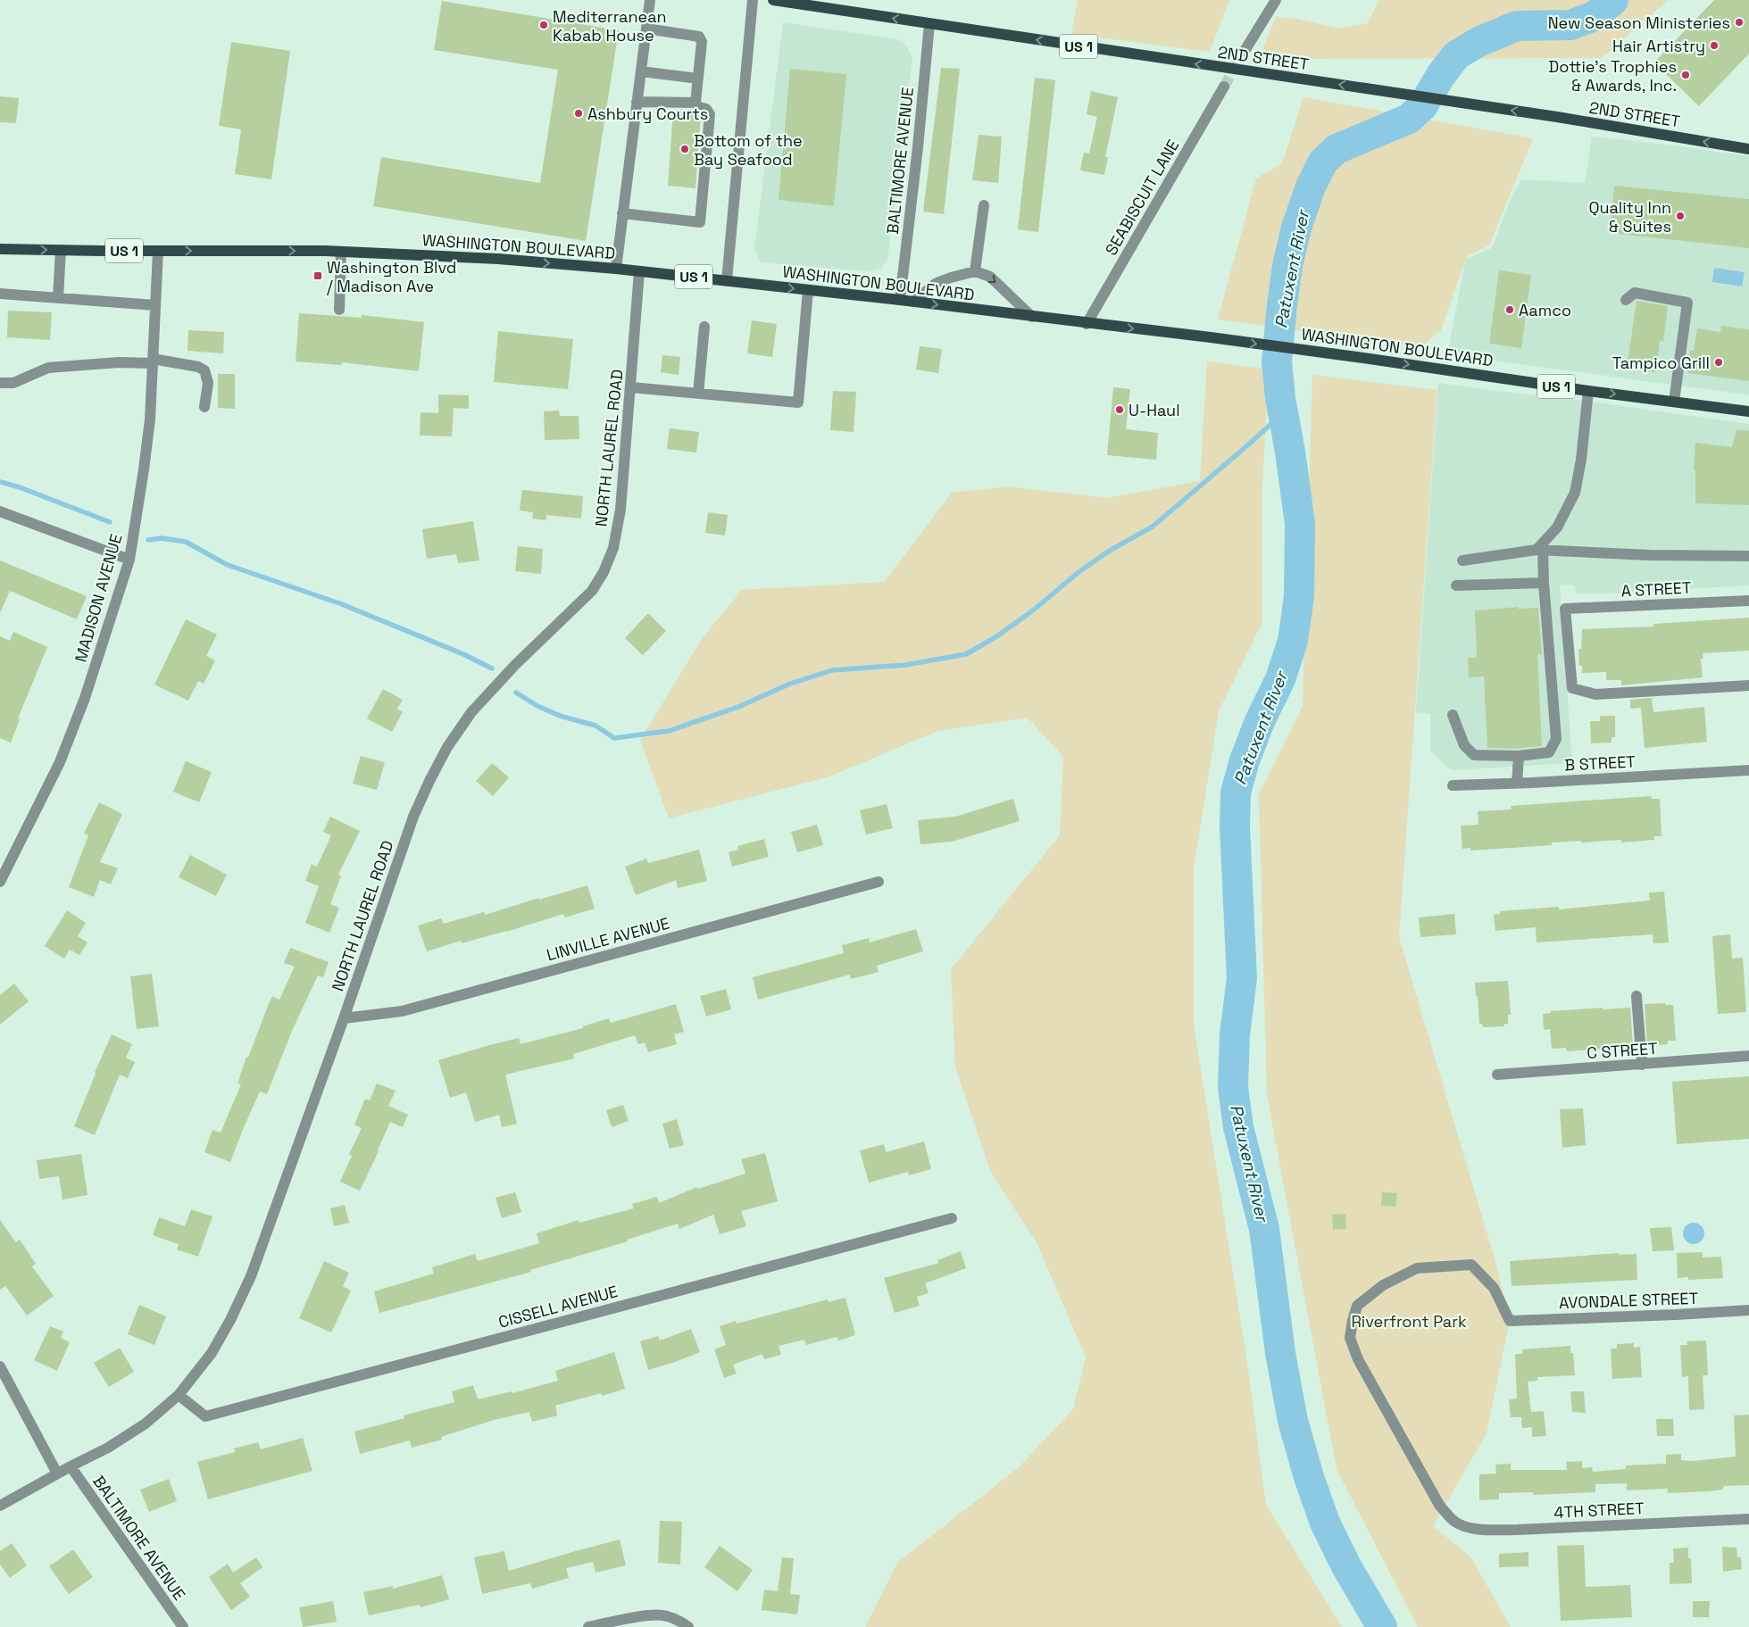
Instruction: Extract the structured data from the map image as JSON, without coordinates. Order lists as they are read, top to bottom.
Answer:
{
  "streets": {
    "main road": ["US 1", "2ND STREET", "WASHINGTON BOULEVARD"],
    "street": [
      "BALTIMORE AVENUE",
      "SEABISCUIT LANE",
      "NORTH LAUREL ROAD",
      "A STREET",
      "MADISON AVENUE",
      "B STREET",
      "LINVILLE AVENUE",
      "C STREET",
      "AVONDALE STREET",
      "CISSELL AVENUE",
      "4TH STREET"
    ]
  },
  "crossings": [
    ["2ND STREET", "BALTIMORE AVENUE"],
    ["BALTIMORE AVENUE", "WASHINGTON BOULEVARD"],
    ["BALTIMORE AVENUE", "NORTH LAUREL ROAD"],
    ["SEABISCUIT LANE", "WASHINGTON BOULEVARD"],
    ["WASHINGTON BOULEVARD", "NORTH LAUREL ROAD"],
    ["WASHINGTON BOULEVARD", "MADISON AVENUE"],
    ["NORTH LAUREL ROAD", "LINVILLE AVENUE"],
    ["NORTH LAUREL ROAD", "CISSELL AVENUE"],
    ["AVONDALE STREET", "4TH STREET"]
  ],
  "one_way": ["2ND STREET", "WASHINGTON BOULEVARD"],
  "water": ["Patuxent River"],
  "parks": ["Riverfront Park"],
  "places": {
    "other": [
      "New Season Ministeries",
      "Mediterranean Kabab House",
      "Hair Artistry",
      "Dottie’s Trophies & Awards, Inc.",
      "Ashbury Courts",
      "Bottom of the Bay Seafood",
      "Quality Inn & Suites",
      "Aamco",
      "Tampico Grill",
      "U-Haul"
    ],
    "transit": ["Washington Blvd / Madison Ave"]
  }
}
